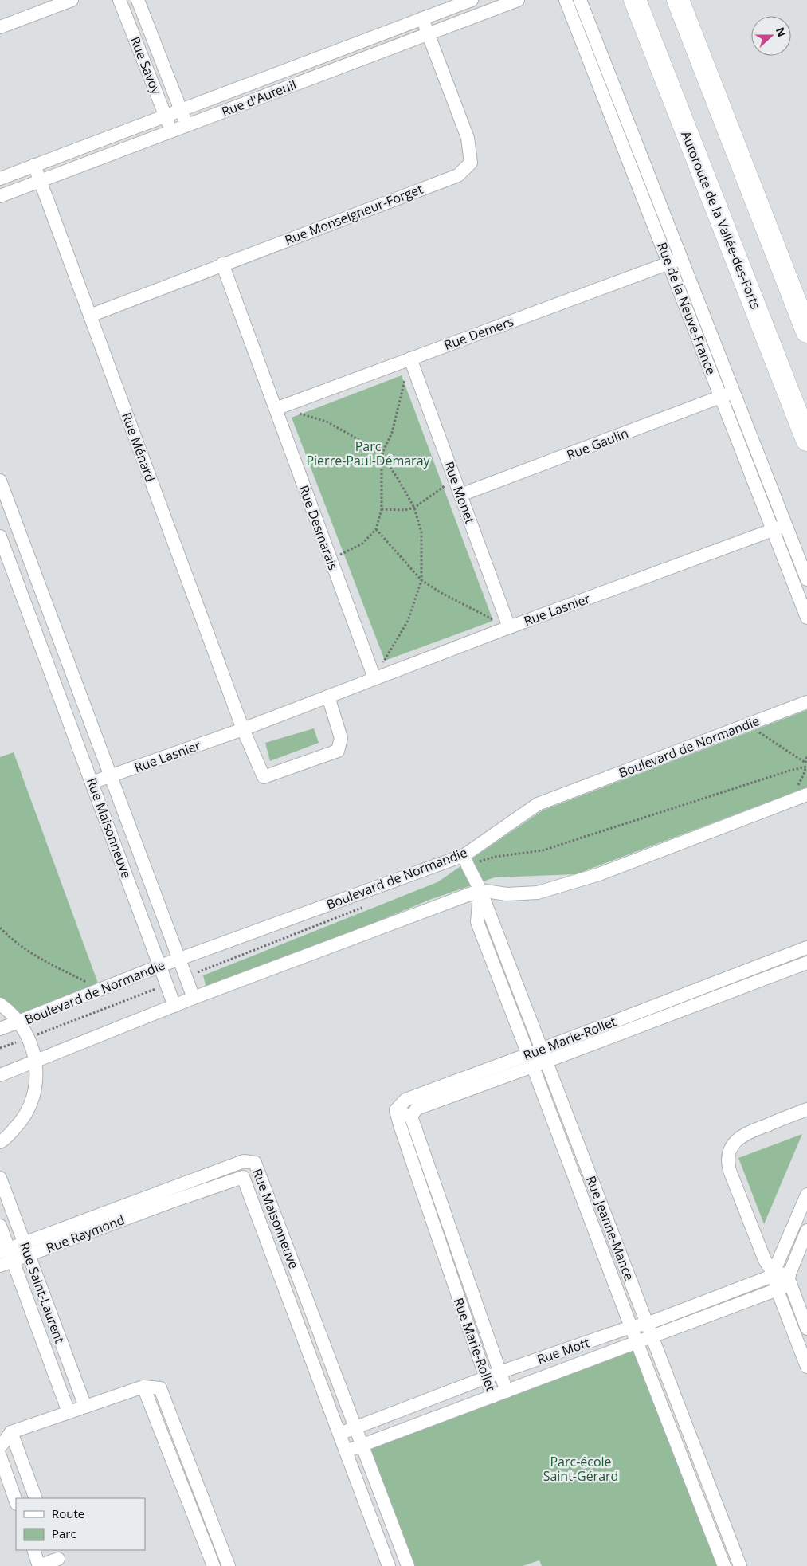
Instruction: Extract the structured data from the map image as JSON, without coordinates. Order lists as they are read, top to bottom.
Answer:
{
  "streets": {
    "highway": ["Autoroute de la Vallée-des-Forts"],
    "street": [
      "Rue Savoy",
      "Rue d'Auteuil",
      "Rue Monseigneur-Forget",
      "Rue de la Neuve-France",
      "Rue Demers",
      "Rue Gaulin",
      "Rue Ménard",
      "Rue Monet",
      "Rue Desmarais",
      "Rue Lasnier",
      "Boulevard de Normandie",
      "Rue Maisonneuve",
      "Rue Marie-Rollet",
      "Rue Jeanne-Mance",
      "Rue Raymond",
      "Rue Saint-Laurent",
      "Rue Mott"
    ]
  },
  "crossings": [
    ["Rue Savoy", "Rue d'Auteuil"],
    ["Rue d'Auteuil", "Rue Monseigneur-Forget"],
    ["Rue d'Auteuil", "Rue Ménard"],
    ["Rue Monseigneur-Forget", "Rue Ménard"],
    ["Rue Monseigneur-Forget", "Rue Desmarais"],
    ["Rue de la Neuve-France", "Rue Demers"],
    ["Rue de la Neuve-France", "Rue Gaulin"],
    ["Rue de la Neuve-France", "Rue Lasnier"],
    ["Rue Demers", "Rue Monet"],
    ["Rue Demers", "Rue Desmarais"],
    ["Rue Gaulin", "Rue Monet"],
    ["Rue Ménard", "Rue Lasnier"],
    ["Rue Monet", "Rue Lasnier"],
    ["Rue Desmarais", "Rue Lasnier"],
    ["Rue Lasnier", "Rue Maisonneuve"],
    ["Boulevard de Normandie", "Rue Maisonneuve"],
    ["Boulevard de Normandie", "Rue Jeanne-Mance"],
    ["Rue Maisonneuve", "Rue Raymond"],
    ["Rue Maisonneuve", "Rue Mott"],
    ["Rue Marie-Rollet", "Rue Jeanne-Mance"],
    ["Rue Marie-Rollet", "Rue Mott"],
    ["Rue Jeanne-Mance", "Rue Mott"],
    ["Rue Raymond", "Rue Saint-Laurent"]
  ],
  "parks": ["Parc Pierre-Paul-Démaray", "Parc-école Saint-Gérard"],
  "legend": ["Route", "Parc"],
  "north": "right"
}
